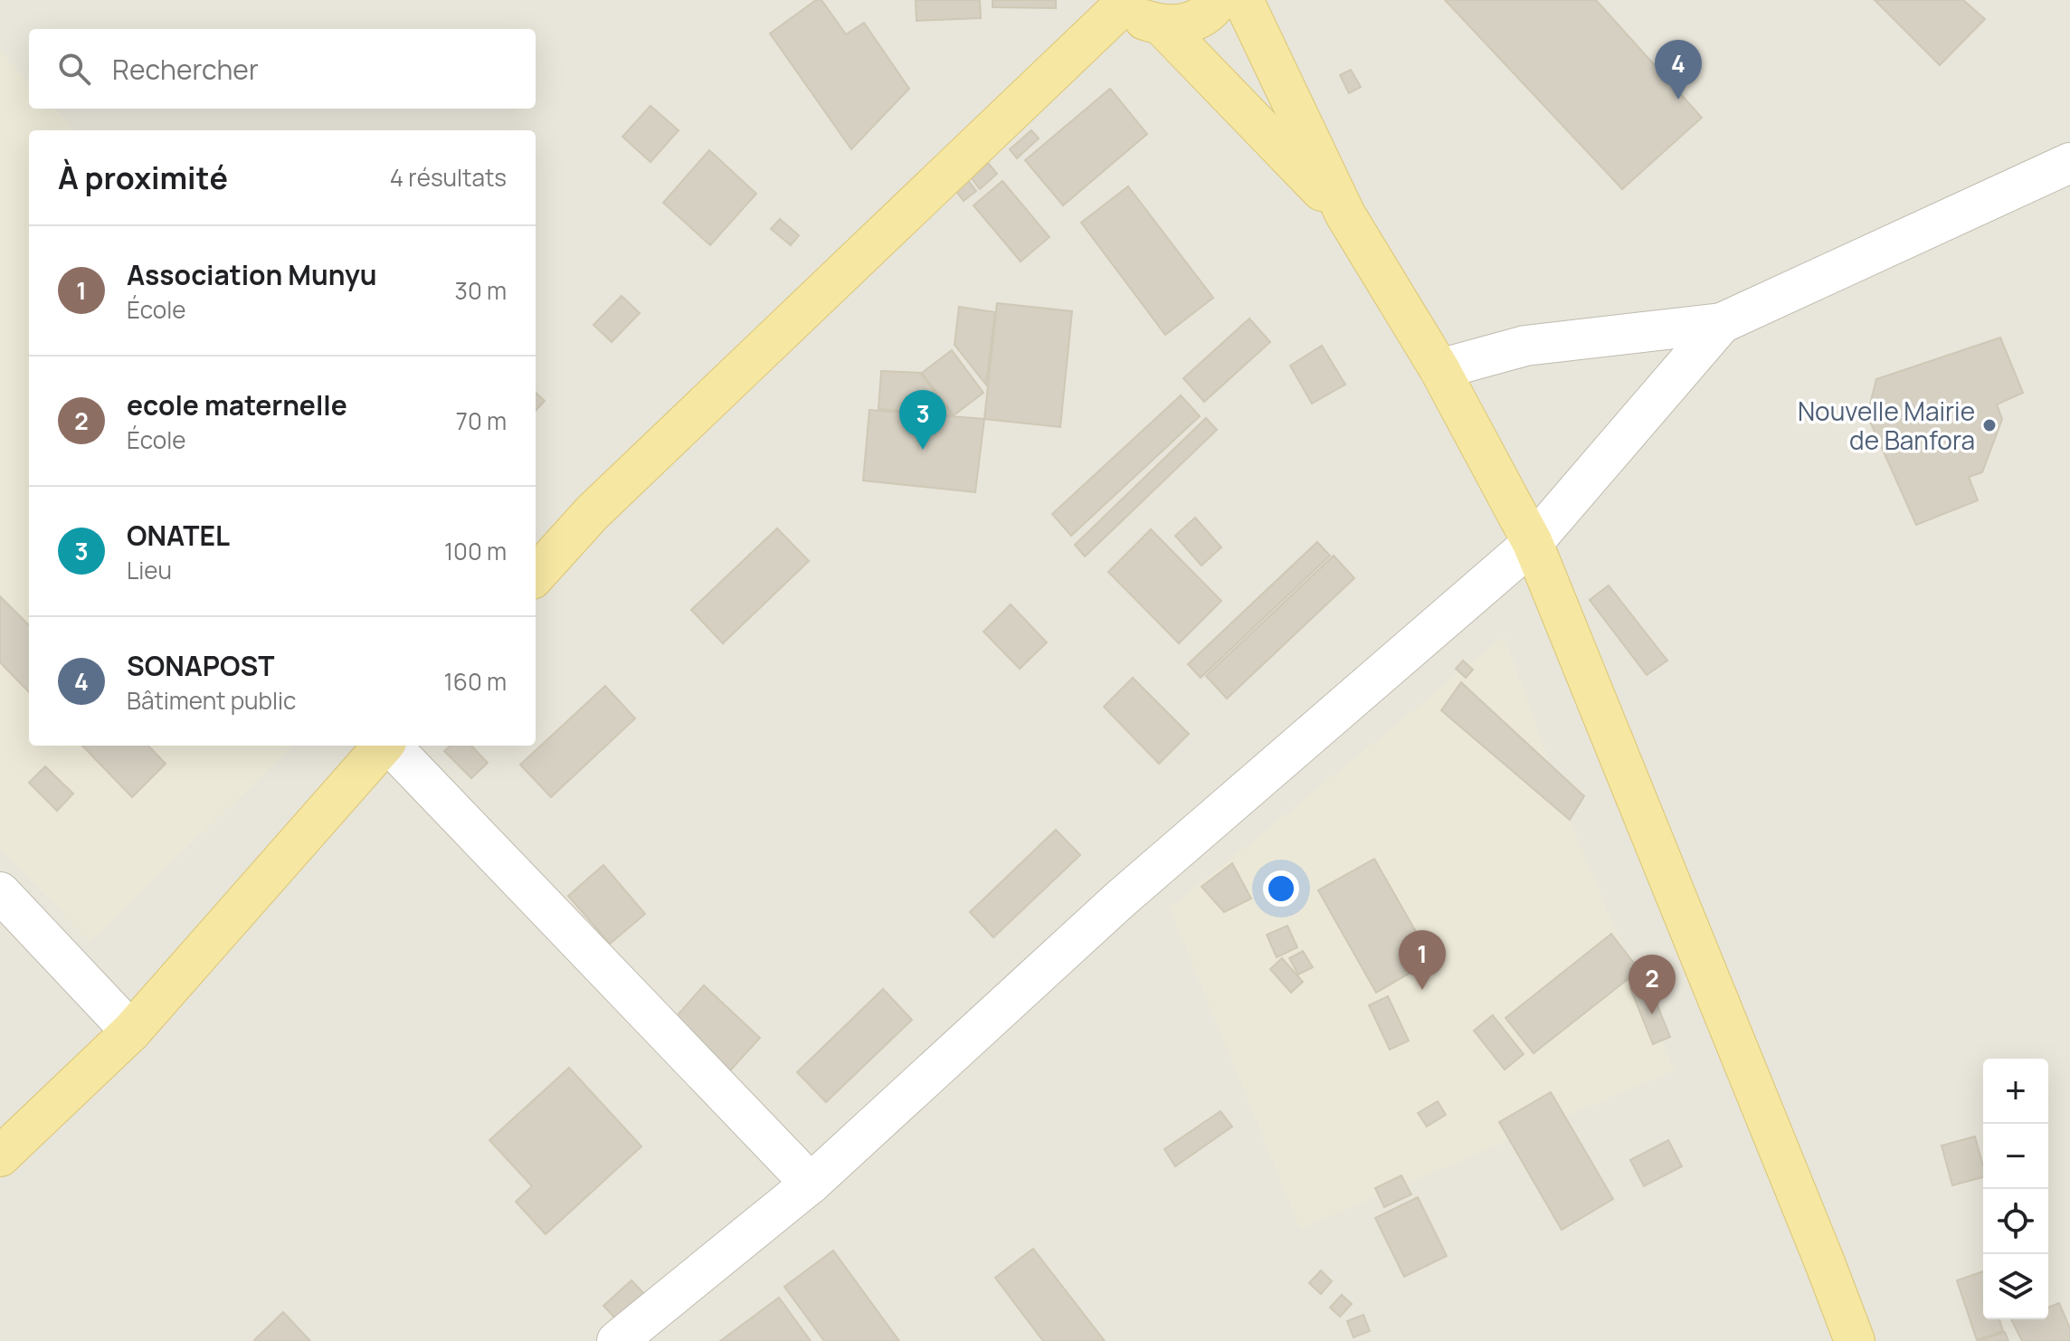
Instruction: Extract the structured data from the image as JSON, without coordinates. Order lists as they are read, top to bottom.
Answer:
{
  "places": ["Nouvelle Mairie de Banfora"],
  "page": {
    "search": "Rechercher",
    "pins": [
      "4",
      "3",
      "1",
      "2"
    ],
    "heading": ["À proximité", "4 résultats"],
    "list": [
      {
        "mark": "1",
        "name": "Association Munyu",
        "note": "École",
        "value": "30 m"
      },
      {
        "mark": "2",
        "name": "ecole maternelle",
        "note": "École",
        "value": "70 m"
      },
      {
        "mark": "3",
        "name": "ONATEL",
        "note": "Lieu",
        "value": "100 m"
      },
      {
        "mark": "4",
        "name": "SONAPOST",
        "note": "Bâtiment public",
        "value": "160 m"
      }
    ],
    "map_buttons": ["+", "−"]
  }
}
